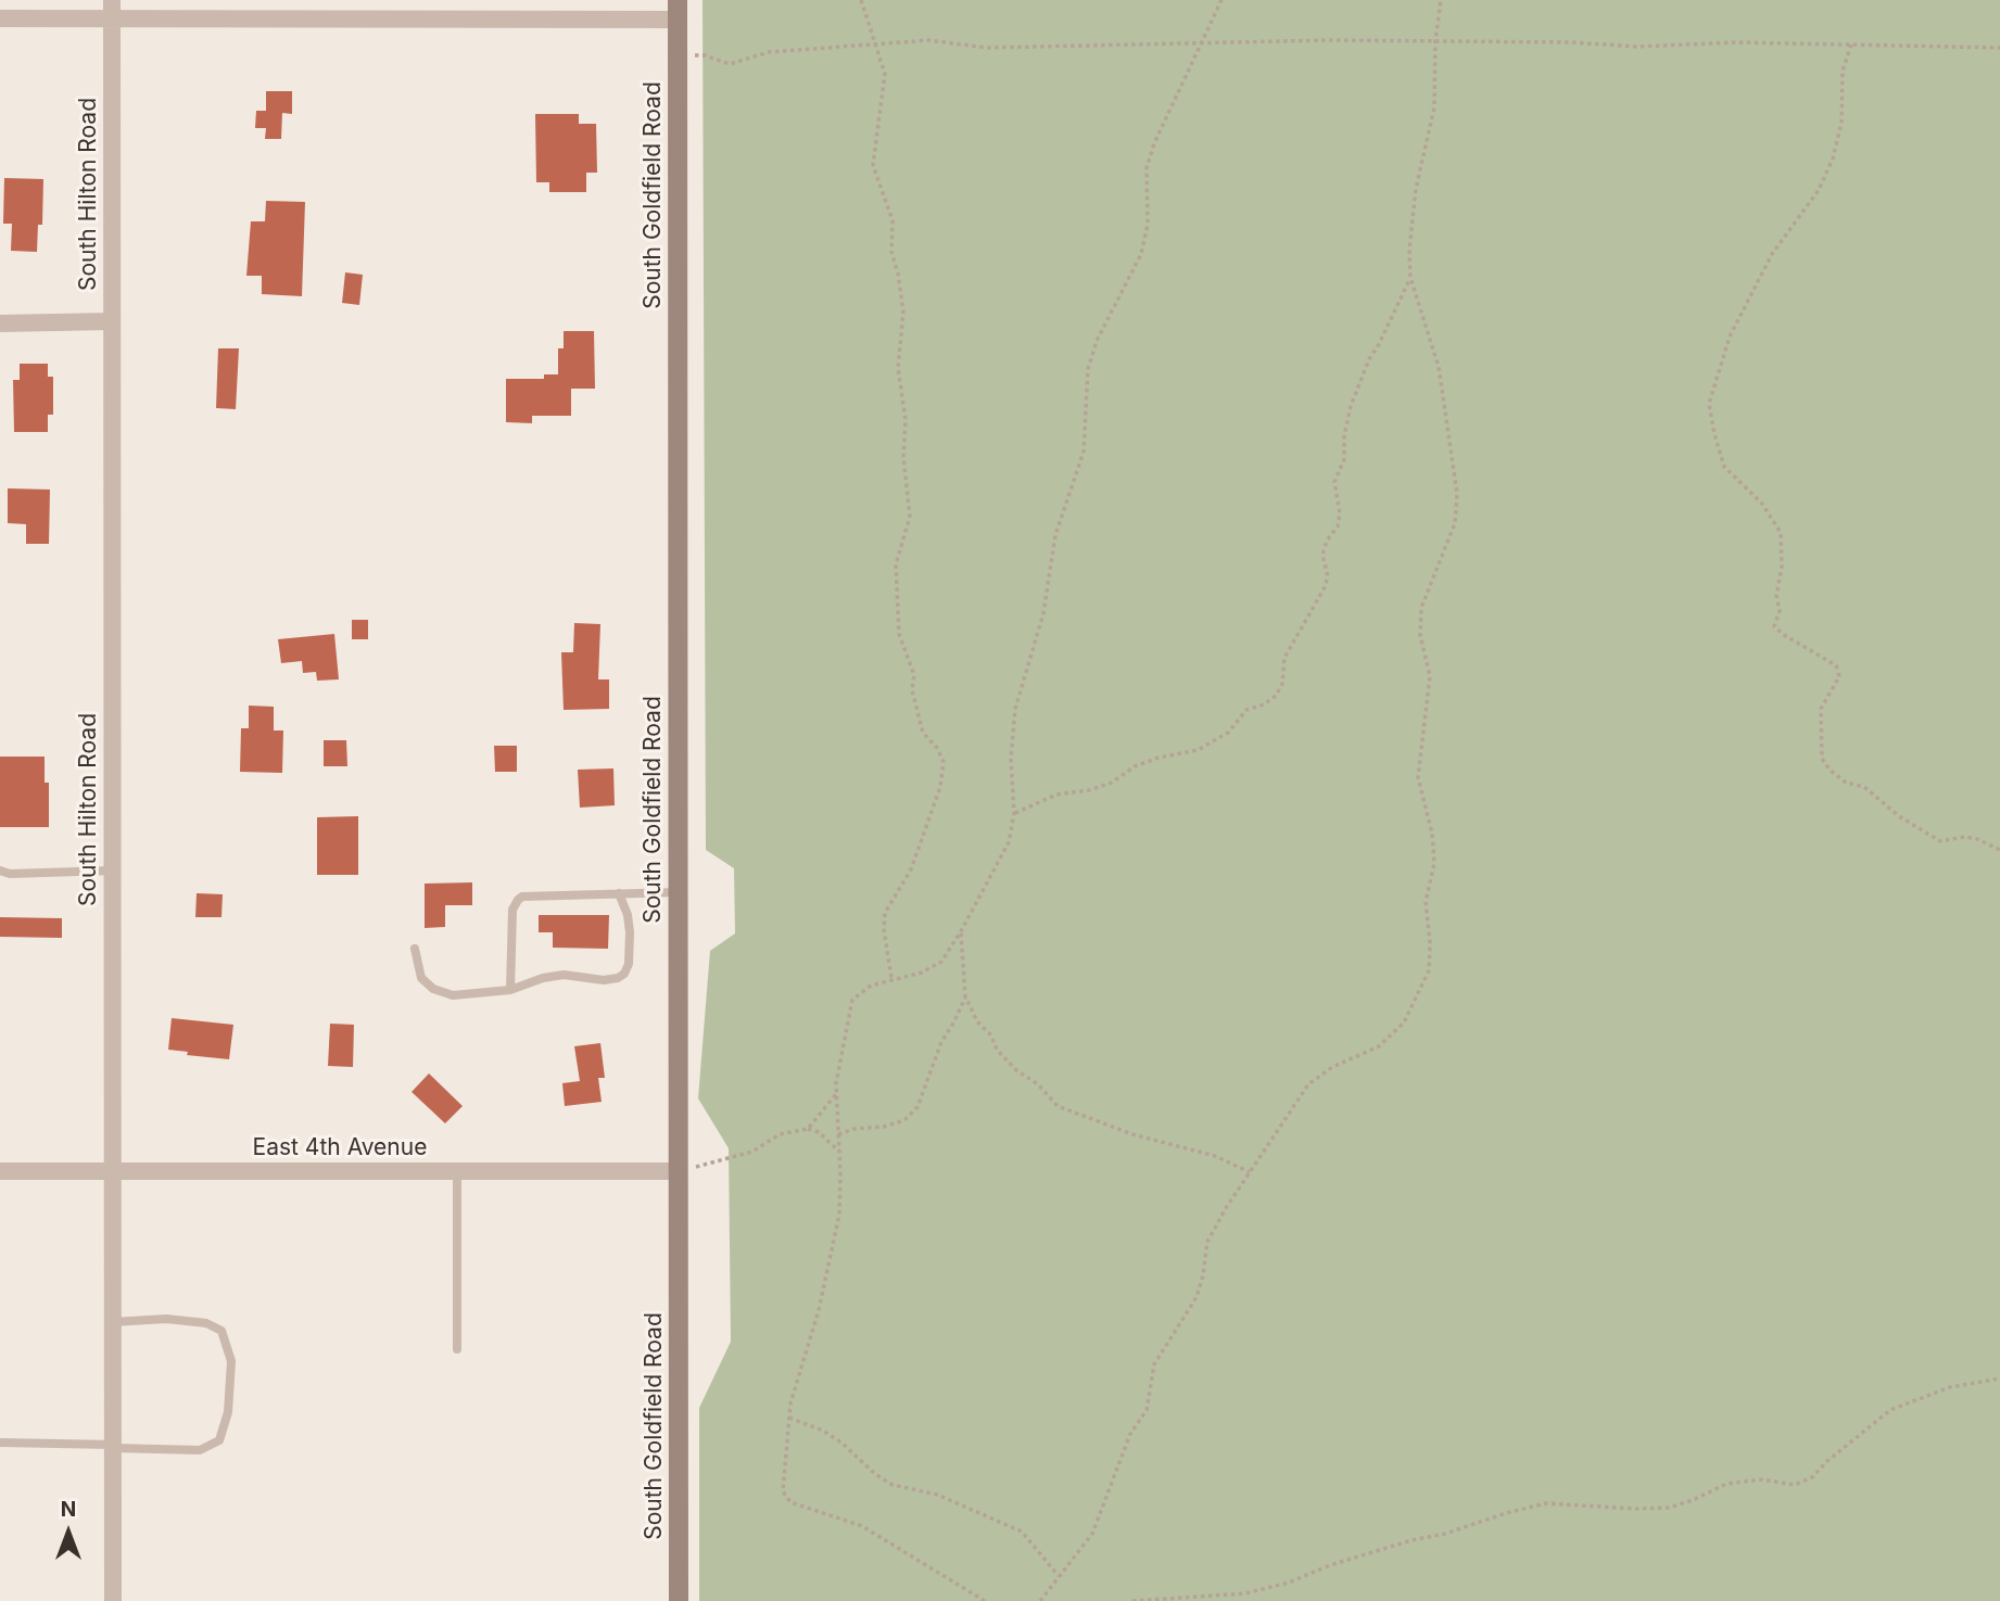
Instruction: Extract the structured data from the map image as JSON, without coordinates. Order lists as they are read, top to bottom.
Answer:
{
  "streets": {
    "main road": ["South Goldfield Road"],
    "street": ["South Hilton Road", "East 4th Avenue"]
  },
  "crossings": [
    ["South Hilton Road", "East 4th Avenue"],
    ["South Goldfield Road", "East 4th Avenue"]
  ],
  "north": "top"
}
